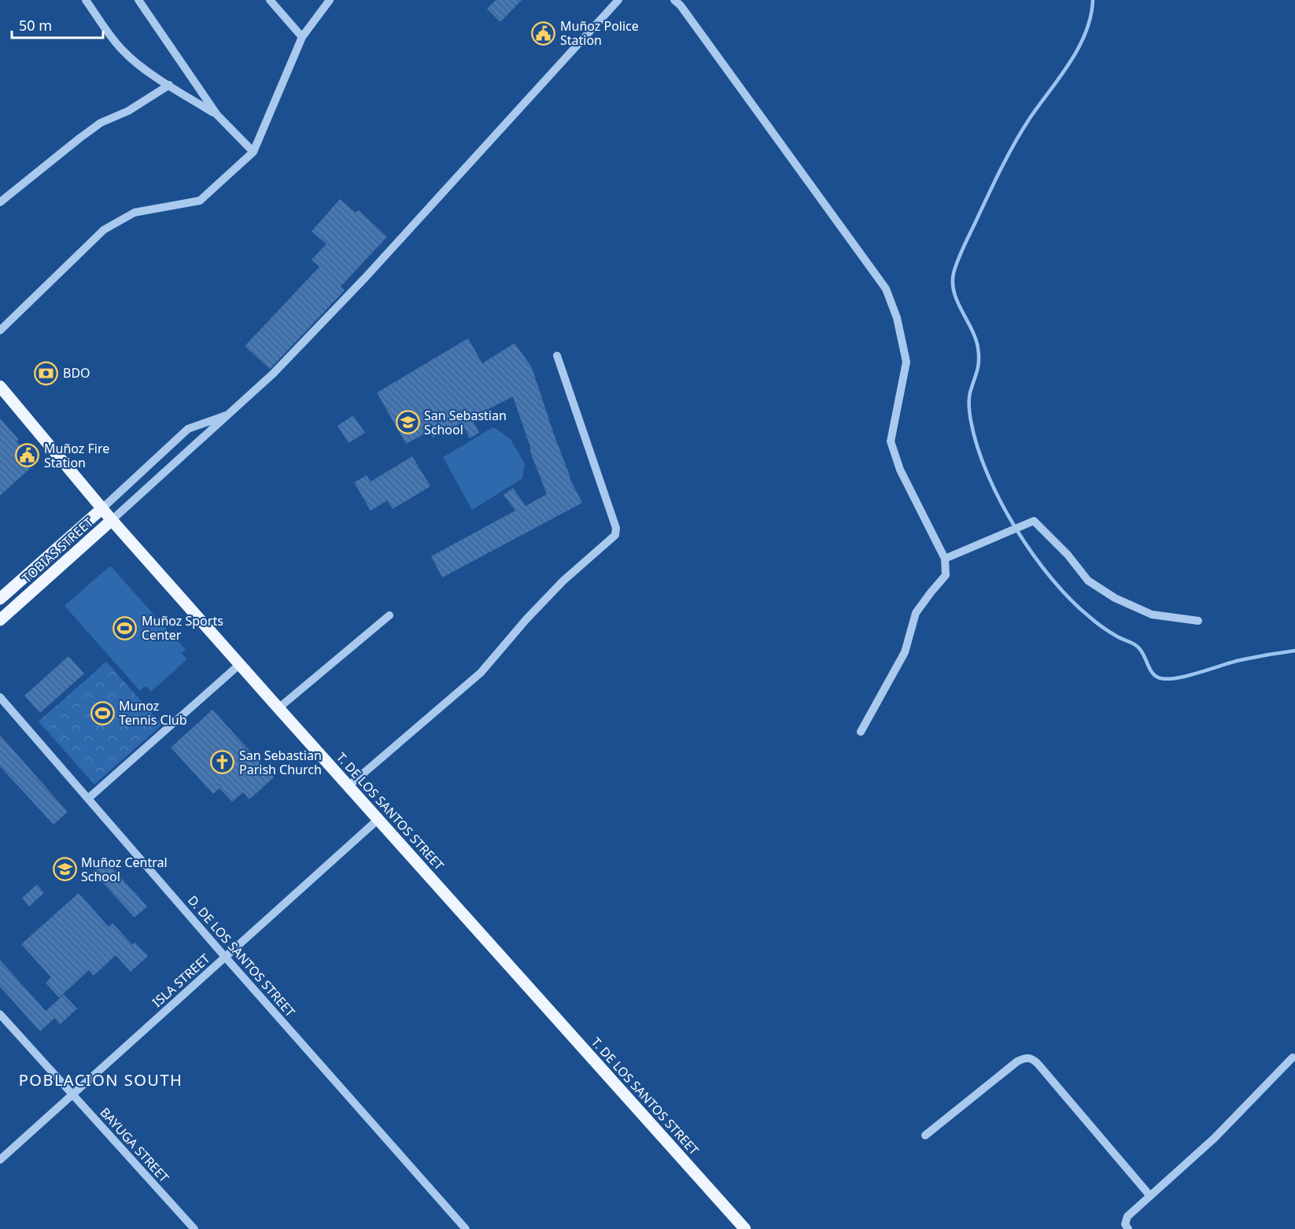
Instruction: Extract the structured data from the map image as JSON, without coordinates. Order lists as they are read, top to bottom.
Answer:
{
  "streets": {
    "main road": ["TOBIAS STREET", "T. DE LOS SANTOS STREET"],
    "street": ["D. DE LOS SANTOS STREET", "ISLA STREET", "BAYUGA STREET"]
  },
  "crossings": [
    ["TOBIAS STREET", "T. DE LOS SANTOS STREET"],
    ["T. DE LOS SANTOS STREET", "ISLA STREET"],
    ["D. DE LOS SANTOS STREET", "ISLA STREET"],
    ["ISLA STREET", "BAYUGA STREET"]
  ],
  "districts": ["POBLACION SOUTH"],
  "places": {
    "public building": ["Muñoz Police Station", "Muñoz Fire Station"],
    "bank": ["BDO"],
    "school or university": ["San Sebastian School", "Muñoz Central School"],
    "sports": ["Muñoz Sports Center", "Munoz Tennis Club"],
    "church": ["San Sebastian Parish Church"]
  },
  "scale_bar": "50 m"
}
